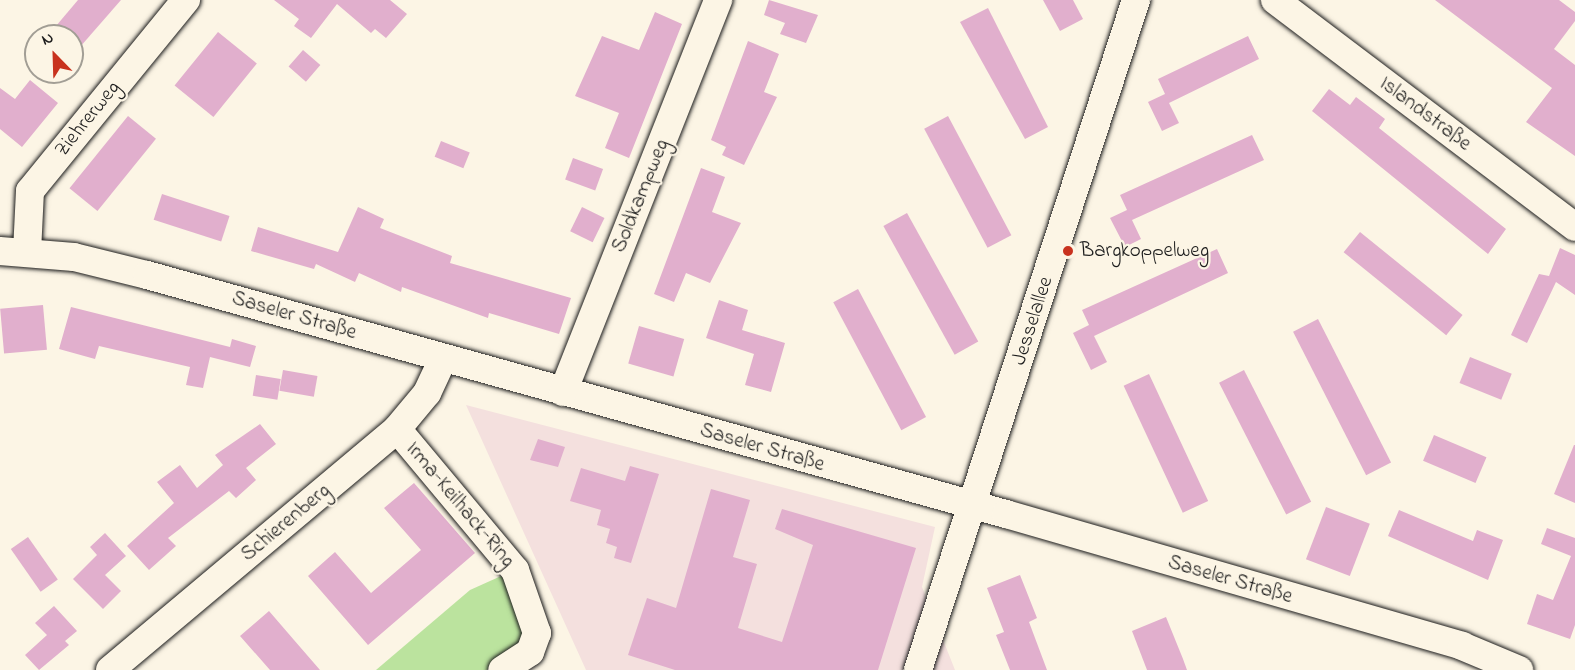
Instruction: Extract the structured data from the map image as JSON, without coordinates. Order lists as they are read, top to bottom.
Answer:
{
  "streets": {
    "street": [
      "Islandstraße",
      "Ziehrerweg",
      "Soldkampweg",
      "Saseler Straße",
      "Jesselallee",
      "Irma-Keilhack-Ring",
      "Schierenberg"
    ]
  },
  "crossings": [
    ["Ziehrerweg", "Saseler Straße"],
    ["Soldkampweg", "Saseler Straße"],
    ["Saseler Straße", "Jesselallee"],
    ["Saseler Straße", "Schierenberg"],
    ["Irma-Keilhack-Ring", "Schierenberg"]
  ],
  "places": ["Bargkoppelweg"],
  "north": "top left"
}
